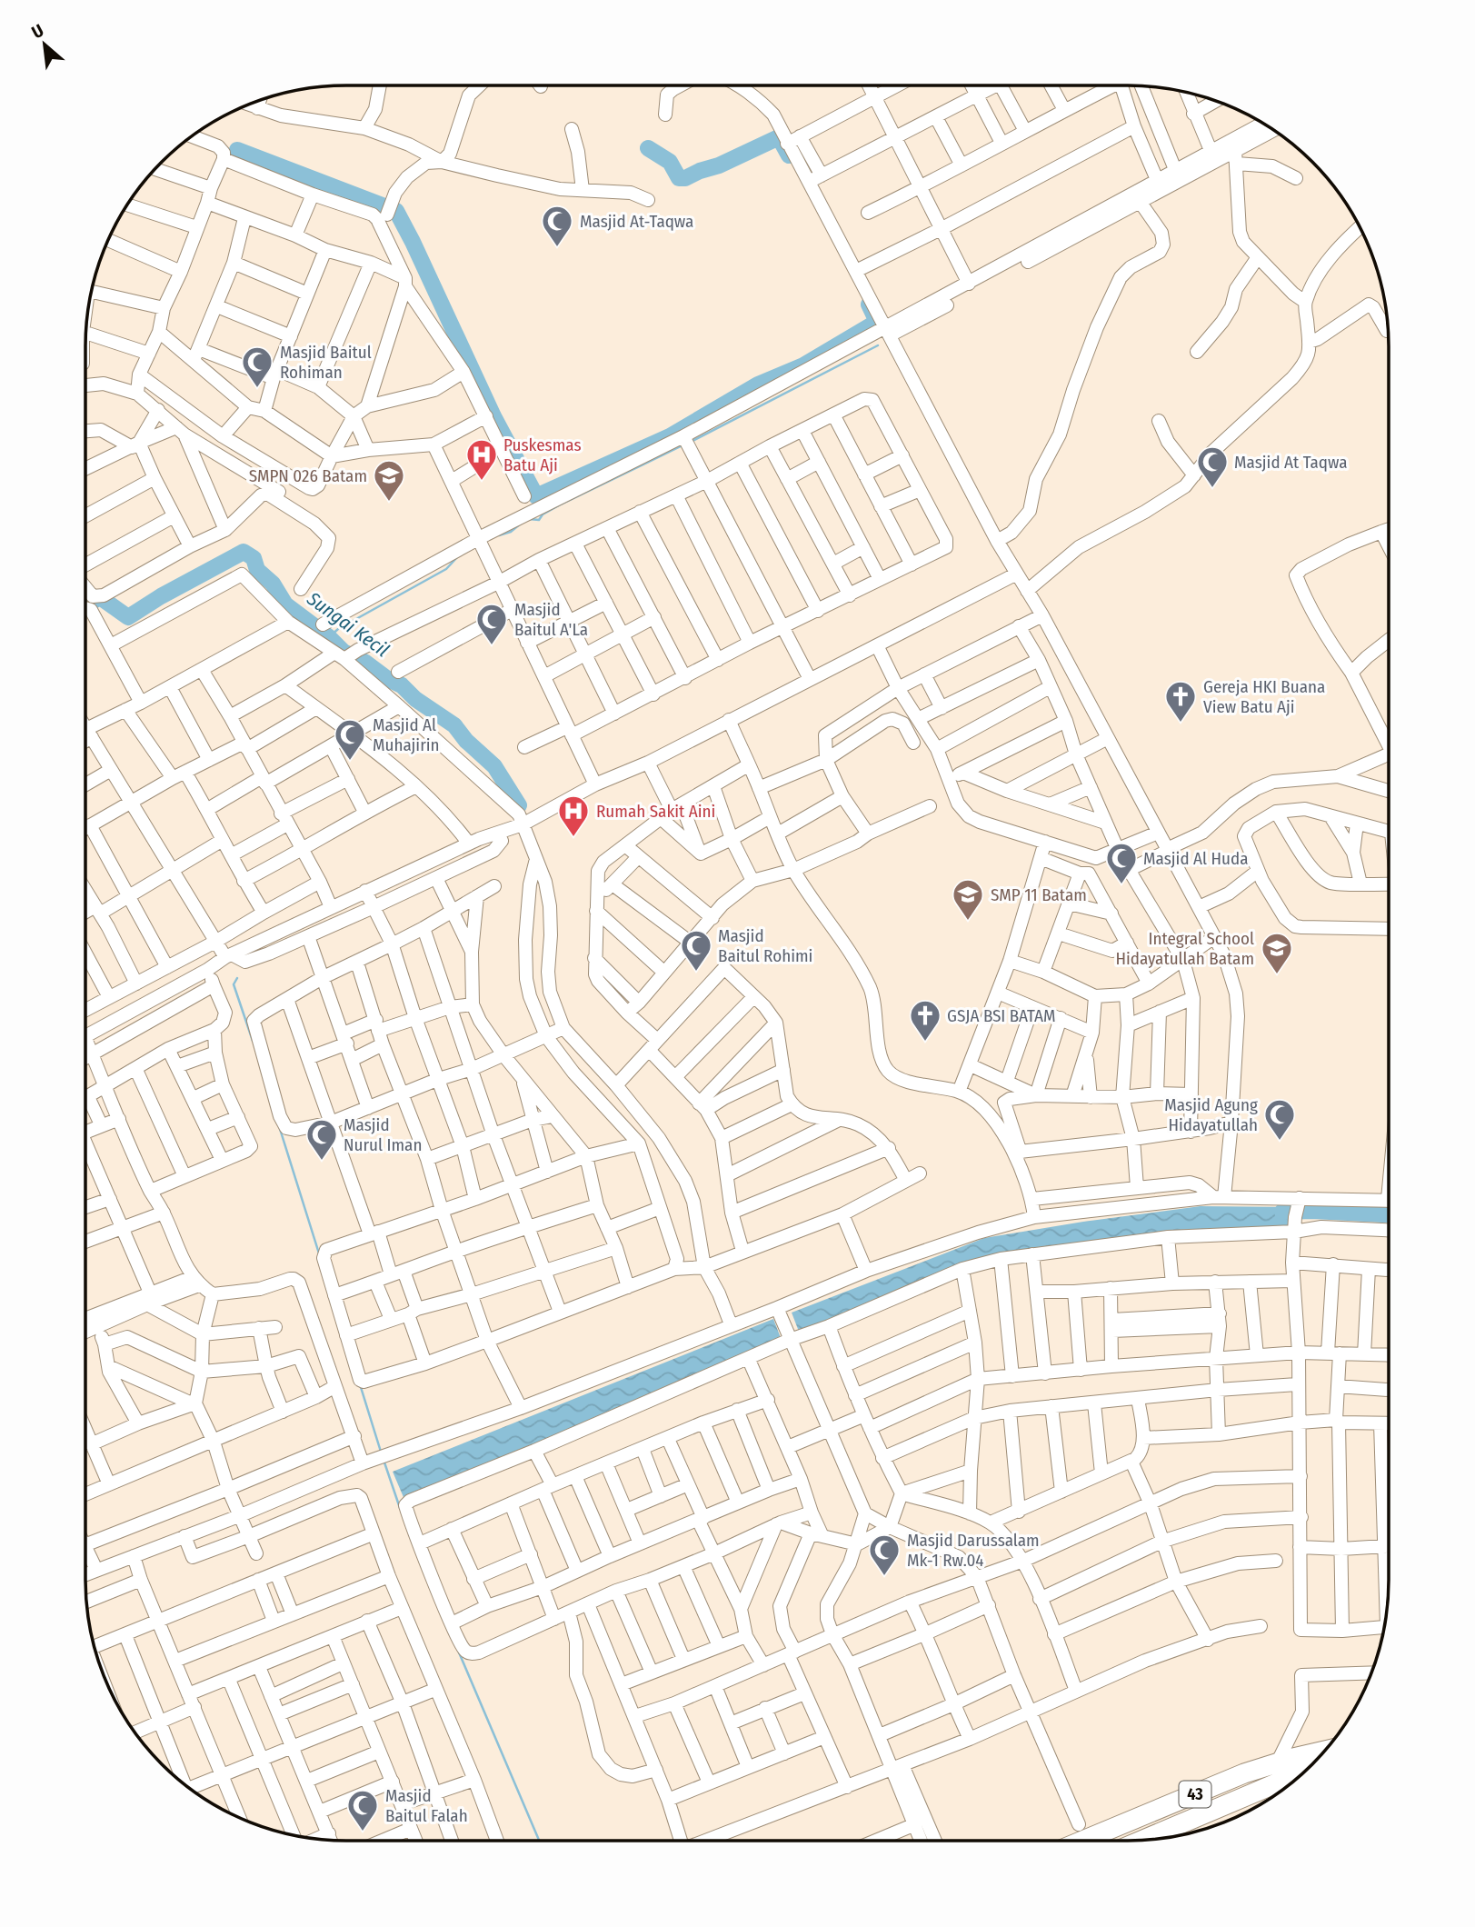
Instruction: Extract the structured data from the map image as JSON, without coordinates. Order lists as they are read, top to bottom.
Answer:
{
  "streets": {
    "highway": ["43"]
  },
  "water": ["Sungai Kecil"],
  "places": {
    "mosque": [
      "Masjid At-Taqwa",
      "Masjid Baitul Rohiman",
      "Masjid At Taqwa",
      "Masjid Baitul A'La",
      "Masjid Al Muhajirin",
      "Masjid Al Huda",
      "Masjid Baitul Rohimi",
      "Masjid Agung Hidayatullah",
      "Masjid Nurul Iman",
      "Masjid Darussalam Mk-1 Rw.04",
      "Masjid Baitul Falah"
    ],
    "hospital": ["Puskesmas Batu Aji", "Rumah Sakit Aini"],
    "school or university": ["SMPN 026 Batam", "SMP 11 Batam", "Integral School Hidayatullah Batam"],
    "church": ["Gereja HKI Buana View Batu Aji", "GSJA BSI BATAM"]
  },
  "north": "top left"
}
